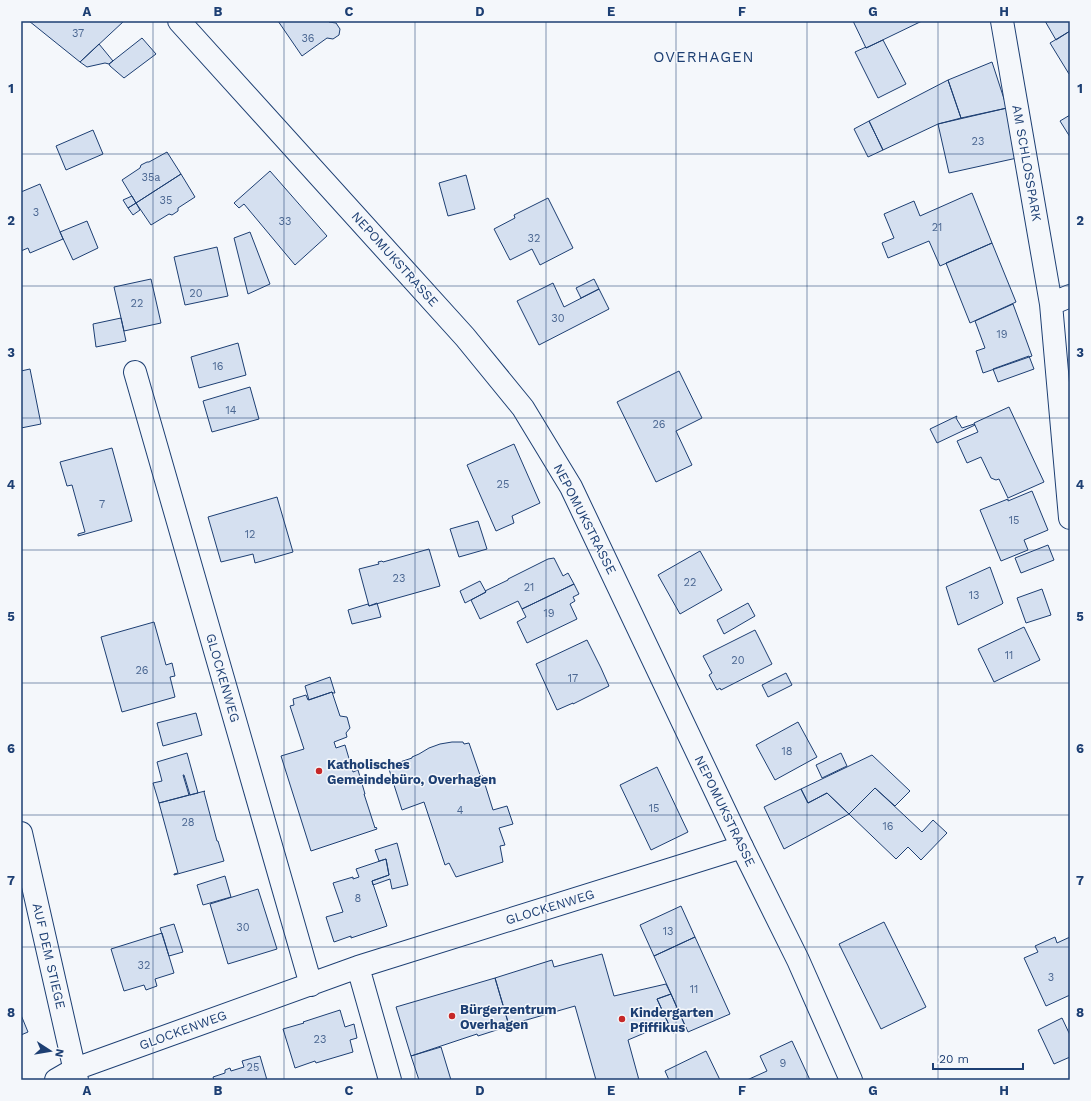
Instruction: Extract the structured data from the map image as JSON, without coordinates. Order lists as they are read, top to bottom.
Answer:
{
  "streets": {
    "street": [
      "AM SCHLOSSPARK",
      "NEPOMUKSTRASSE",
      "GLOCKENWEG",
      "AUF DEM STIEGE"
    ]
  },
  "crossings": [
    ["NEPOMUKSTRASSE", "GLOCKENWEG"],
    ["GLOCKENWEG", "AUF DEM STIEGE"]
  ],
  "districts": ["OVERHAGEN"],
  "places": ["Katholisches Gemeindebüro, Overhagen", "Bürgerzentrum Overhagen", "Kindergarten Pfiffikus"],
  "house_numbers": [
    "37",
    "36",
    "23",
    "35a",
    "35",
    "3",
    "33",
    "21",
    "32",
    "20",
    "22",
    "30",
    "19",
    "16",
    "14",
    "26",
    "25",
    "7",
    "15",
    "12",
    "23",
    "22",
    "21",
    "13",
    "19",
    "11",
    "20",
    "26",
    "17",
    "18",
    "15",
    "4",
    "28",
    "16",
    "8",
    "30",
    "13",
    "32",
    "3",
    "11",
    "23",
    "9",
    "25"
  ],
  "scale_bar": "20 m",
  "north": "right",
  "grid": {
    "columns": [
      "A",
      "B",
      "C",
      "D",
      "E",
      "F",
      "G",
      "H"
    ],
    "rows": [
      "1",
      "2",
      "3",
      "4",
      "5",
      "6",
      "7",
      "8"
    ]
  }
}
